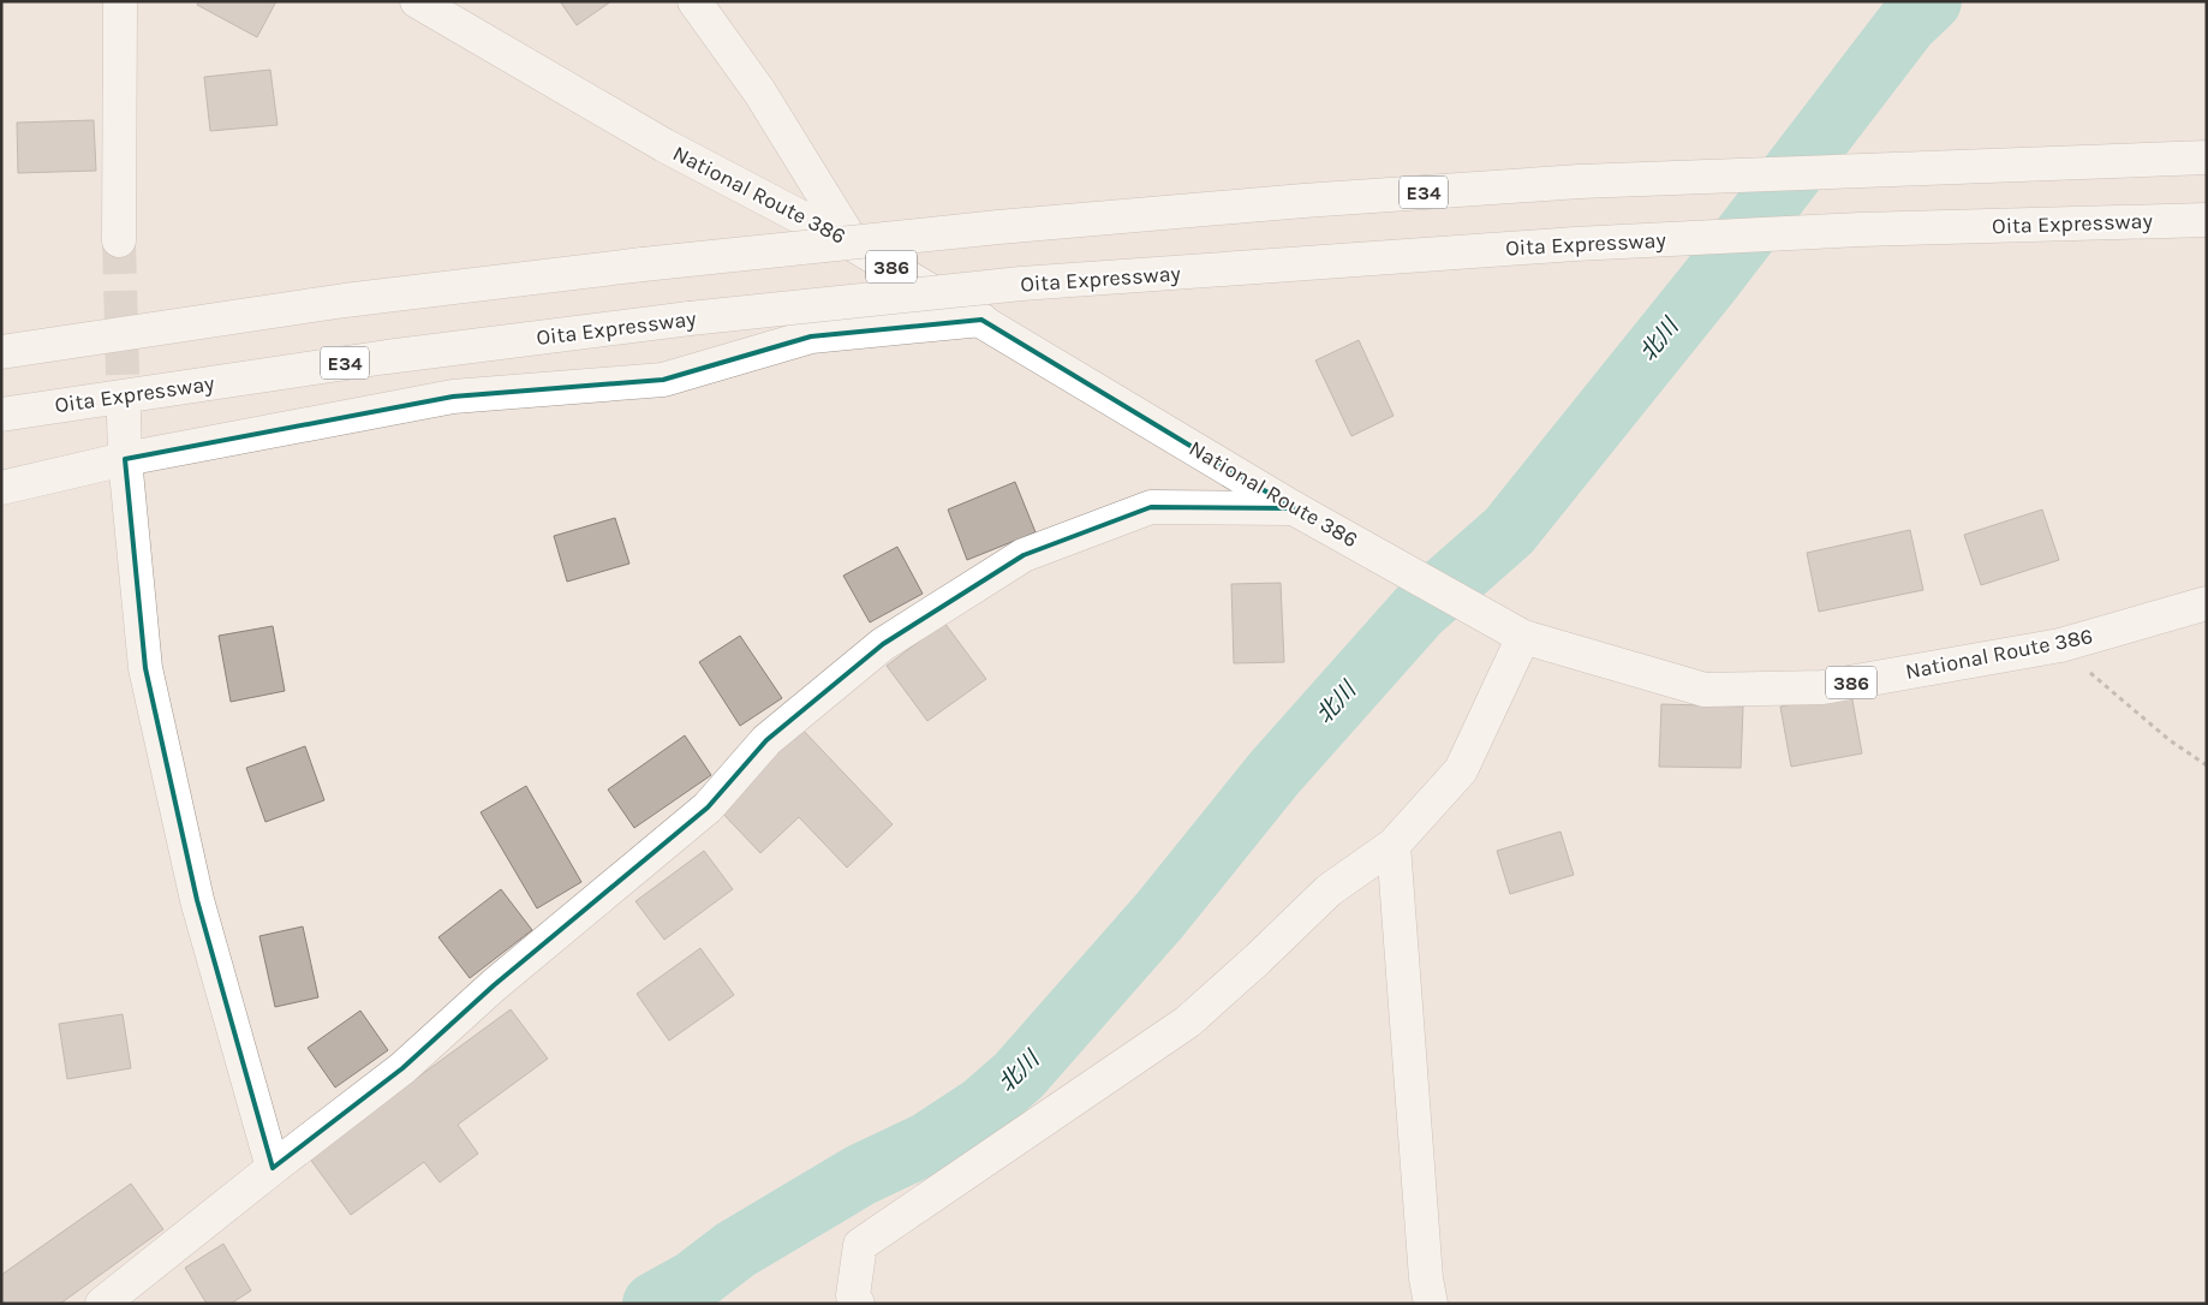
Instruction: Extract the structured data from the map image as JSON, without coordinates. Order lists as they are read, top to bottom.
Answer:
{
  "streets": {
    "main road": [
      "E34",
      "National Route 386",
      "Oita Expressway",
      "386"
    ]
  },
  "water": ["北川"]
}
